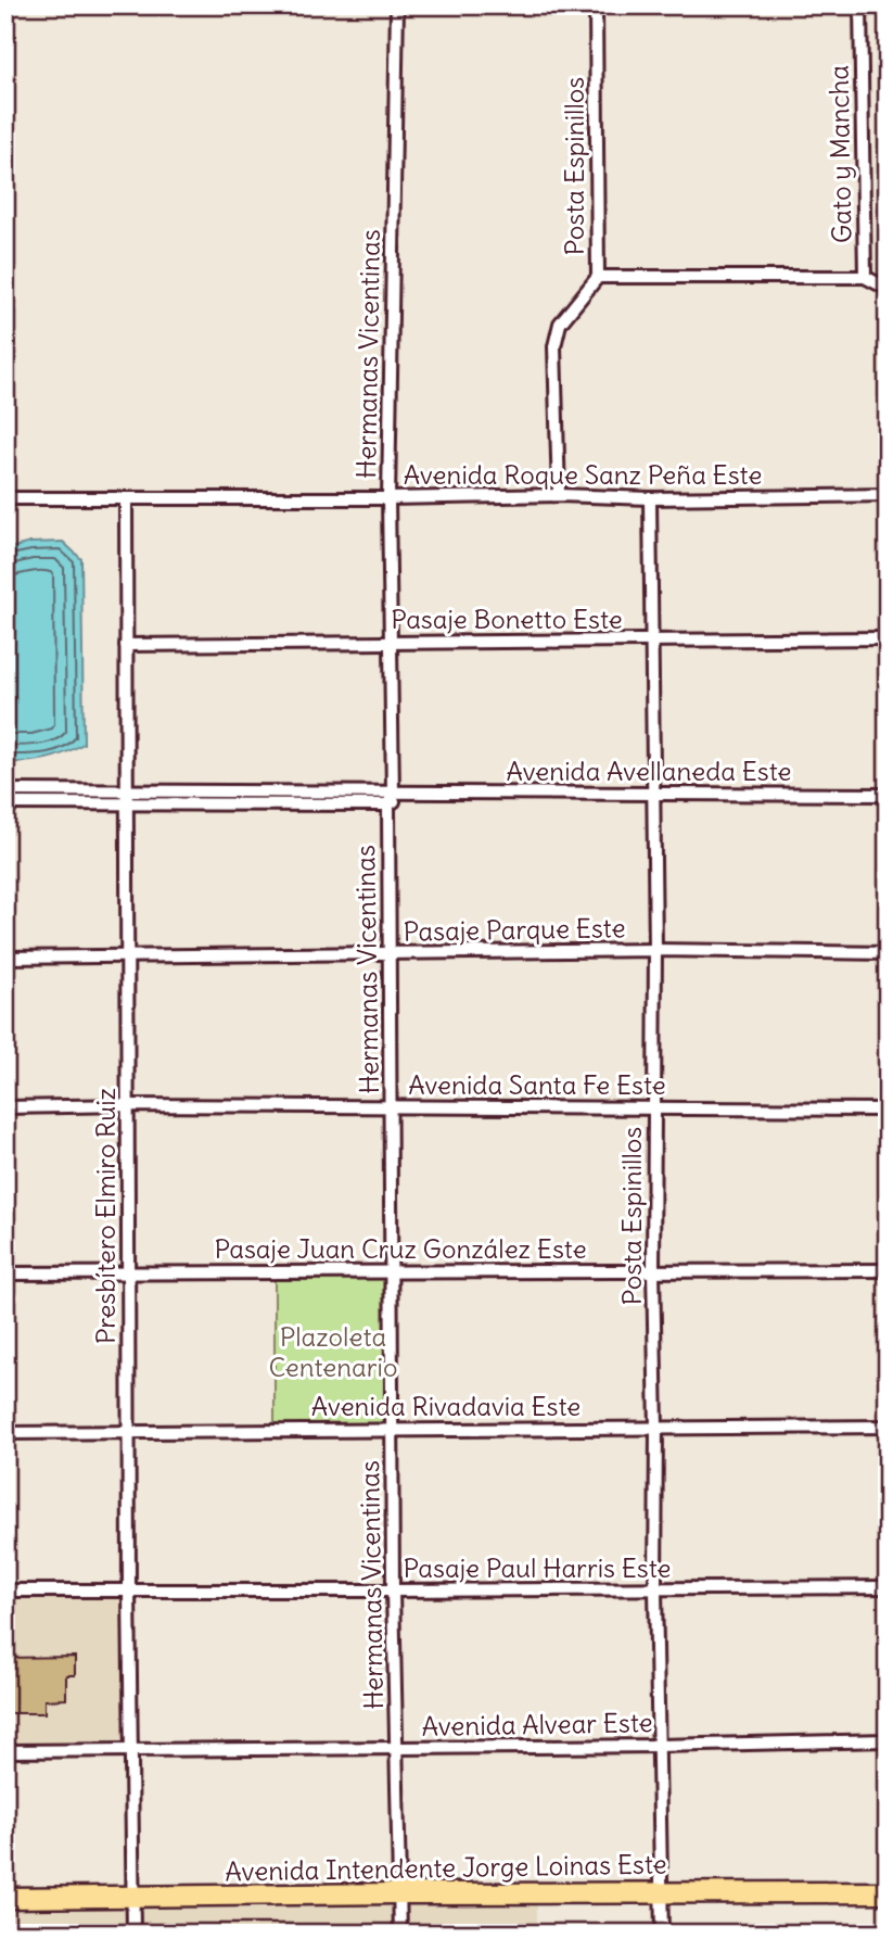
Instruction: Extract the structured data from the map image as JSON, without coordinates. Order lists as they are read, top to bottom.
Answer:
{
  "streets": {
    "main road": ["Avenida Intendente Jorge Loinas Este"],
    "street": [
      "Gato y Mancha",
      "Posta Espinillos",
      "Hermanas Vicentinas",
      "Avenida Roque Sanz Peña Este",
      "Pasaje Bonetto Este",
      "Avenida Avellaneda Este",
      "Pasaje Parque Este",
      "Avenida Santa Fe Este",
      "Presbítero Elmiro Ruiz",
      "Pasaje Juan Cruz González Este",
      "Avenida Rivadavia Este",
      "Pasaje Paul Harris Este",
      "Avenida Alvear Este"
    ]
  },
  "crossings": [
    ["Posta Espinillos", "Avenida Roque Sanz Peña Este"],
    ["Posta Espinillos", "Pasaje Bonetto Este"],
    ["Posta Espinillos", "Avenida Avellaneda Este"],
    ["Posta Espinillos", "Pasaje Parque Este"],
    ["Posta Espinillos", "Avenida Santa Fe Este"],
    ["Posta Espinillos", "Pasaje Juan Cruz González Este"],
    ["Posta Espinillos", "Avenida Rivadavia Este"],
    ["Posta Espinillos", "Pasaje Paul Harris Este"],
    ["Posta Espinillos", "Avenida Alvear Este"],
    ["Posta Espinillos", "Avenida Intendente Jorge Loinas Este"],
    ["Hermanas Vicentinas", "Avenida Roque Sanz Peña Este"],
    ["Hermanas Vicentinas", "Pasaje Bonetto Este"],
    ["Hermanas Vicentinas", "Avenida Avellaneda Este"],
    ["Hermanas Vicentinas", "Pasaje Parque Este"],
    ["Hermanas Vicentinas", "Avenida Santa Fe Este"],
    ["Hermanas Vicentinas", "Pasaje Juan Cruz González Este"],
    ["Hermanas Vicentinas", "Avenida Rivadavia Este"],
    ["Hermanas Vicentinas", "Pasaje Paul Harris Este"],
    ["Hermanas Vicentinas", "Avenida Alvear Este"],
    ["Hermanas Vicentinas", "Avenida Intendente Jorge Loinas Este"],
    ["Avenida Roque Sanz Peña Este", "Presbítero Elmiro Ruiz"],
    ["Pasaje Bonetto Este", "Presbítero Elmiro Ruiz"],
    ["Avenida Avellaneda Este", "Presbítero Elmiro Ruiz"],
    ["Pasaje Parque Este", "Presbítero Elmiro Ruiz"],
    ["Avenida Santa Fe Este", "Presbítero Elmiro Ruiz"],
    ["Presbítero Elmiro Ruiz", "Pasaje Juan Cruz González Este"],
    ["Presbítero Elmiro Ruiz", "Avenida Rivadavia Este"],
    ["Presbítero Elmiro Ruiz", "Pasaje Paul Harris Este"],
    ["Presbítero Elmiro Ruiz", "Avenida Alvear Este"],
    ["Presbítero Elmiro Ruiz", "Avenida Intendente Jorge Loinas Este"]
  ],
  "parks": ["Plazoleta Centenario"]
}
